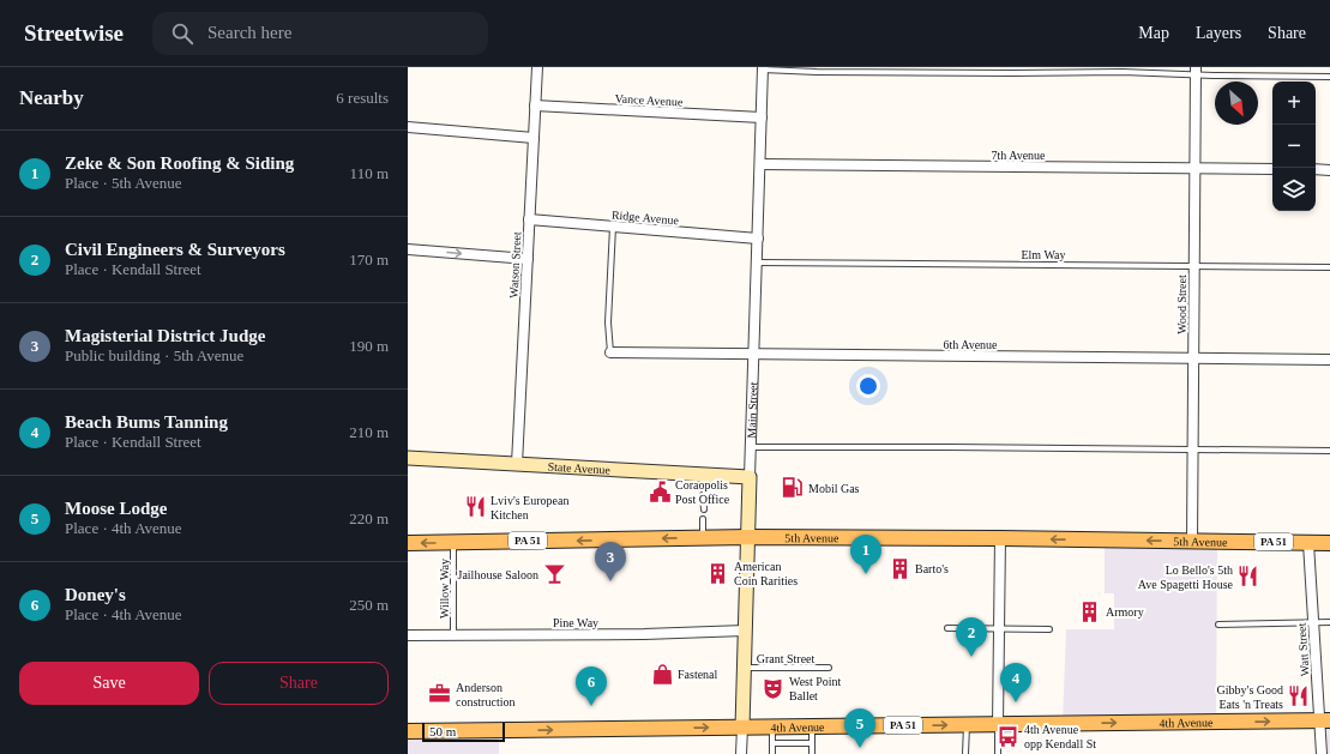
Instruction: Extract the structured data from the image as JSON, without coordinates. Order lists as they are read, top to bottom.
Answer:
{
  "streets": {
    "main road": ["5th Avenue", "PA 51", "4th Avenue"],
    "street": [
      "Vance Avenue",
      "7th Avenue",
      "Ridge Avenue",
      "Watson Street",
      "Wood Street",
      "6th Avenue",
      "Main Street",
      "State Avenue",
      "Pine Way",
      "Watt Street"
    ],
    "lane": ["Elm Way", "Willow Way", "Grant Street"]
  },
  "crossings": [
    ["Vance Avenue", "Watson Street"],
    ["Vance Avenue", "Main Street"],
    ["7th Avenue", "Wood Street"],
    ["7th Avenue", "Main Street"],
    ["Ridge Avenue", "Watson Street"],
    ["Ridge Avenue", "Main Street"],
    ["Elm Way", "Wood Street"],
    ["Elm Way", "Main Street"],
    ["Watson Street", "State Avenue"],
    ["Wood Street", "6th Avenue"],
    ["Wood Street", "5th Avenue"],
    ["6th Avenue", "Main Street"],
    ["Main Street", "State Avenue"],
    ["Main Street", "5th Avenue"],
    ["Main Street", "Pine Way"],
    ["Main Street", "Grant Street"],
    ["Main Street", "4th Avenue"],
    ["5th Avenue", "Willow Way"],
    ["5th Avenue", "Watt Street"],
    ["Willow Way", "Pine Way"],
    ["Watt Street", "4th Avenue"]
  ],
  "one_way": ["5th Avenue", "4th Avenue"],
  "places": {
    "fuel station": ["Mobil Gas"],
    "public building": ["Coraopolis Post Office"],
    "restaurant": ["Lviv's European Kitchen", "Lo Bello's 5th Ave Spagetti House", "Gibby's Good Eats 'n Treats"],
    "building": ["Barto's", "American Coin Rarities", "Armory"],
    "bar": ["Jailhouse Saloon"],
    "shop": ["Fastenal"],
    "theatre": ["West Point Ballet"],
    "office": ["Anderson construction"],
    "bus stop": ["4th Avenue opp Kendall St"]
  },
  "scale_bar": "50 m",
  "north": "bottom right",
  "page": {
    "header": "Streetwise",
    "search": "Search here",
    "nav": ["Map", "Layers", "Share"],
    "heading": ["Nearby", "6 results"],
    "map_buttons": ["+", "−"],
    "list": [
      {
        "mark": "1",
        "name": "Zeke & Son Roofing & Siding",
        "note": "Place · 5th Avenue",
        "value": "110 m"
      },
      {
        "mark": "2",
        "name": "Civil Engineers & Surveyors",
        "note": "Place · Kendall Street",
        "value": "170 m"
      },
      {
        "mark": "3",
        "name": "Magisterial District Judge",
        "note": "Public building · 5th Avenue",
        "value": "190 m"
      },
      {
        "mark": "4",
        "name": "Beach Bums Tanning",
        "note": "Place · Kendall Street",
        "value": "210 m"
      },
      {
        "mark": "5",
        "name": "Moose Lodge",
        "note": "Place · 4th Avenue",
        "value": "220 m"
      },
      {
        "mark": "6",
        "name": "Doney's",
        "note": "Place · 4th Avenue",
        "value": "250 m"
      }
    ],
    "pins": [
      "1",
      "3",
      "2",
      "4",
      "6",
      "5"
    ],
    "buttons": ["Save", "Share"],
    "scale": "50 m"
  }
}
